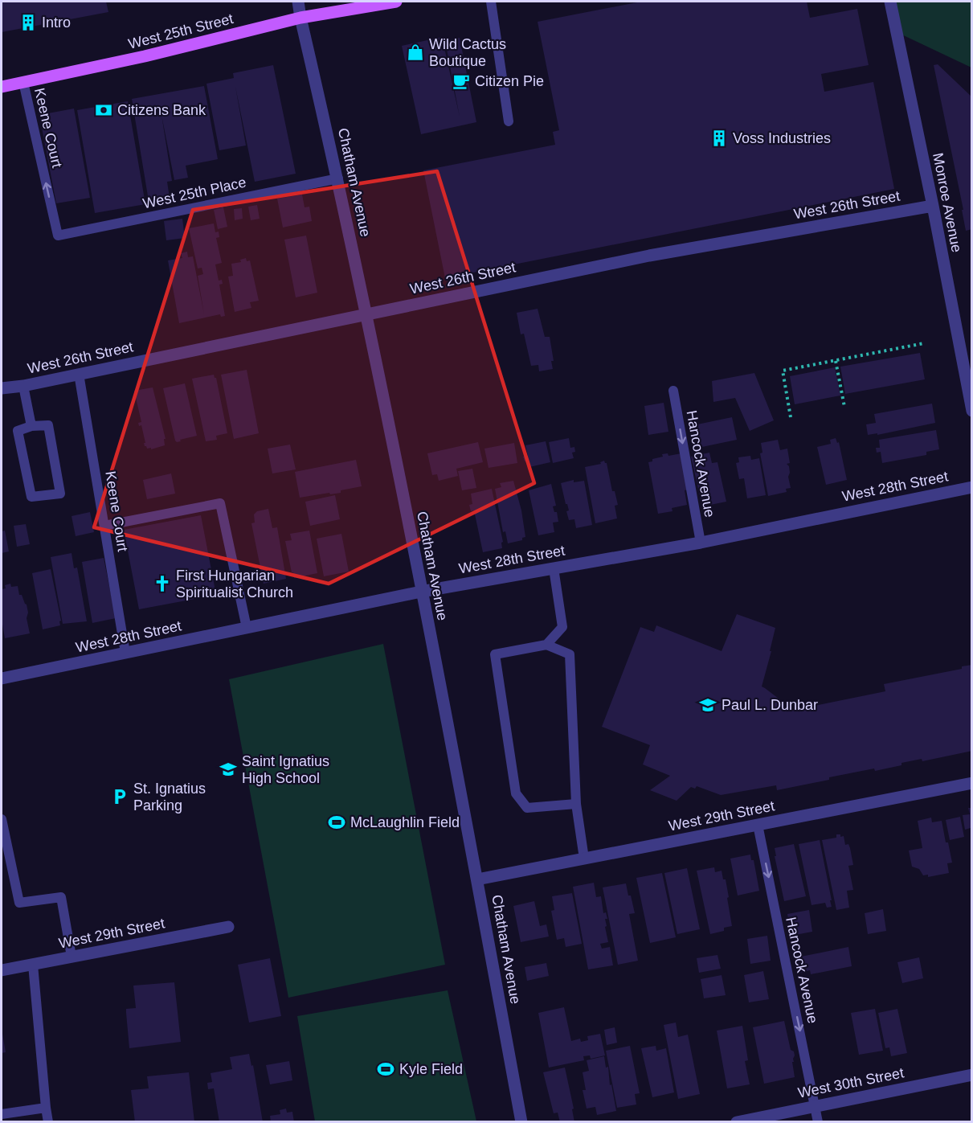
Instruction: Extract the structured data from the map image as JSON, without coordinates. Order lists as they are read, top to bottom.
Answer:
{
  "streets": {
    "main road": ["West 25th Street"],
    "street": [
      "Chatham Avenue",
      "Monroe Avenue",
      "West 26th Street",
      "West 28th Street",
      "West 29th Street",
      "West 30th Street"
    ],
    "lane": ["Keene Court", "West 25th Place", "Hancock Avenue"]
  },
  "crossings": [
    ["West 25th Street", "Keene Court"],
    ["West 25th Street", "Chatham Avenue"],
    ["Keene Court", "West 25th Place"],
    ["Keene Court", "West 26th Street"],
    ["Keene Court", "West 28th Street"],
    ["Chatham Avenue", "West 25th Place"],
    ["Chatham Avenue", "West 26th Street"],
    ["Chatham Avenue", "West 28th Street"],
    ["Chatham Avenue", "West 29th Street"],
    ["Monroe Avenue", "West 26th Street"],
    ["Hancock Avenue", "West 28th Street"],
    ["Hancock Avenue", "West 29th Street"],
    ["Hancock Avenue", "West 30th Street"]
  ],
  "one_way": ["Keene Court", "Hancock Avenue"],
  "places": {
    "building": ["Intro", "Voss Industries"],
    "shop": ["Wild Cactus Boutique"],
    "cafe": ["Citizen Pie"],
    "bank": ["Citizens Bank"],
    "church": ["First Hungarian Spiritualist Church"],
    "school or university": ["Paul L. Dunbar", "Saint Ignatius High School"],
    "parking": ["St. Ignatius Parking"],
    "sports": ["McLaughlin Field", "Kyle Field"]
  }
}
